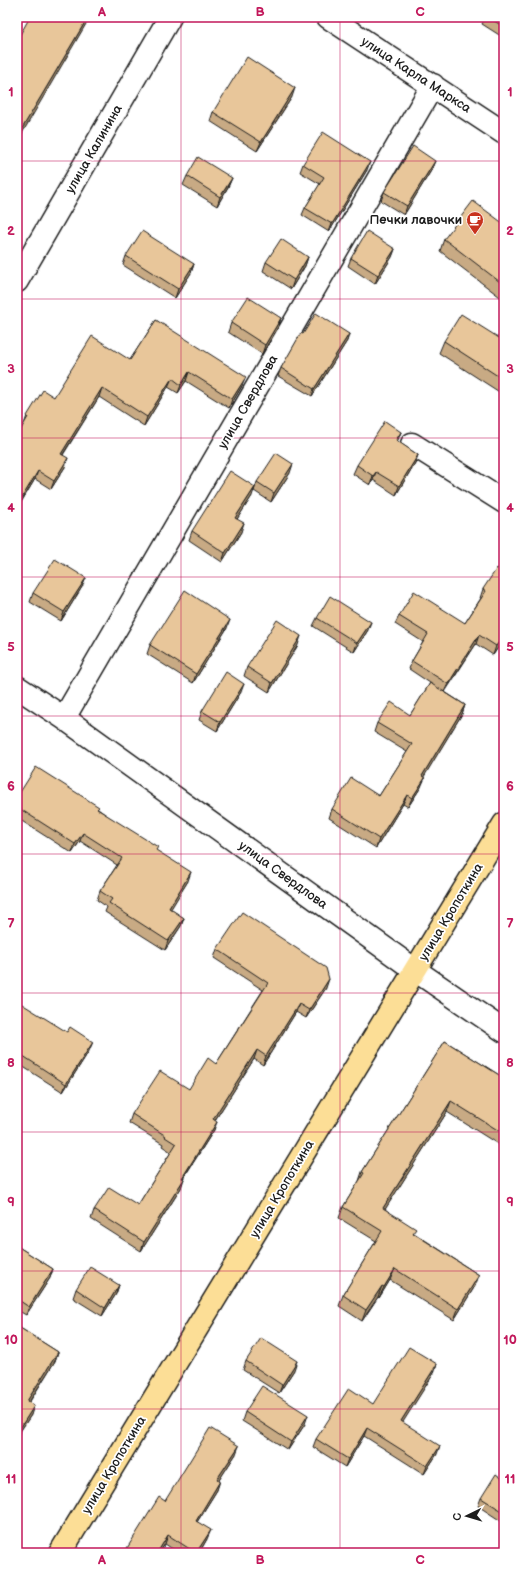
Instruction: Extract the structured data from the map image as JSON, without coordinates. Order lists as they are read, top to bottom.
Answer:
{
  "streets": {
    "main road": ["улица Кропоткина"],
    "street": ["улица Карла Маркса", "улица Калинина", "улица Свердлова"]
  },
  "crossings": [
    ["улица Карла Маркса", "улица Свердлова"],
    ["улица Свердлова", "улица Кропоткина"]
  ],
  "places": {
    "cafe": ["Печки лавочки"]
  },
  "north": "left",
  "grid": {
    "columns": ["A", "B", "C"],
    "rows": [
      "1",
      "2",
      "3",
      "4",
      "5",
      "6",
      "7",
      "8",
      "9",
      "10",
      "11"
    ]
  }
}
